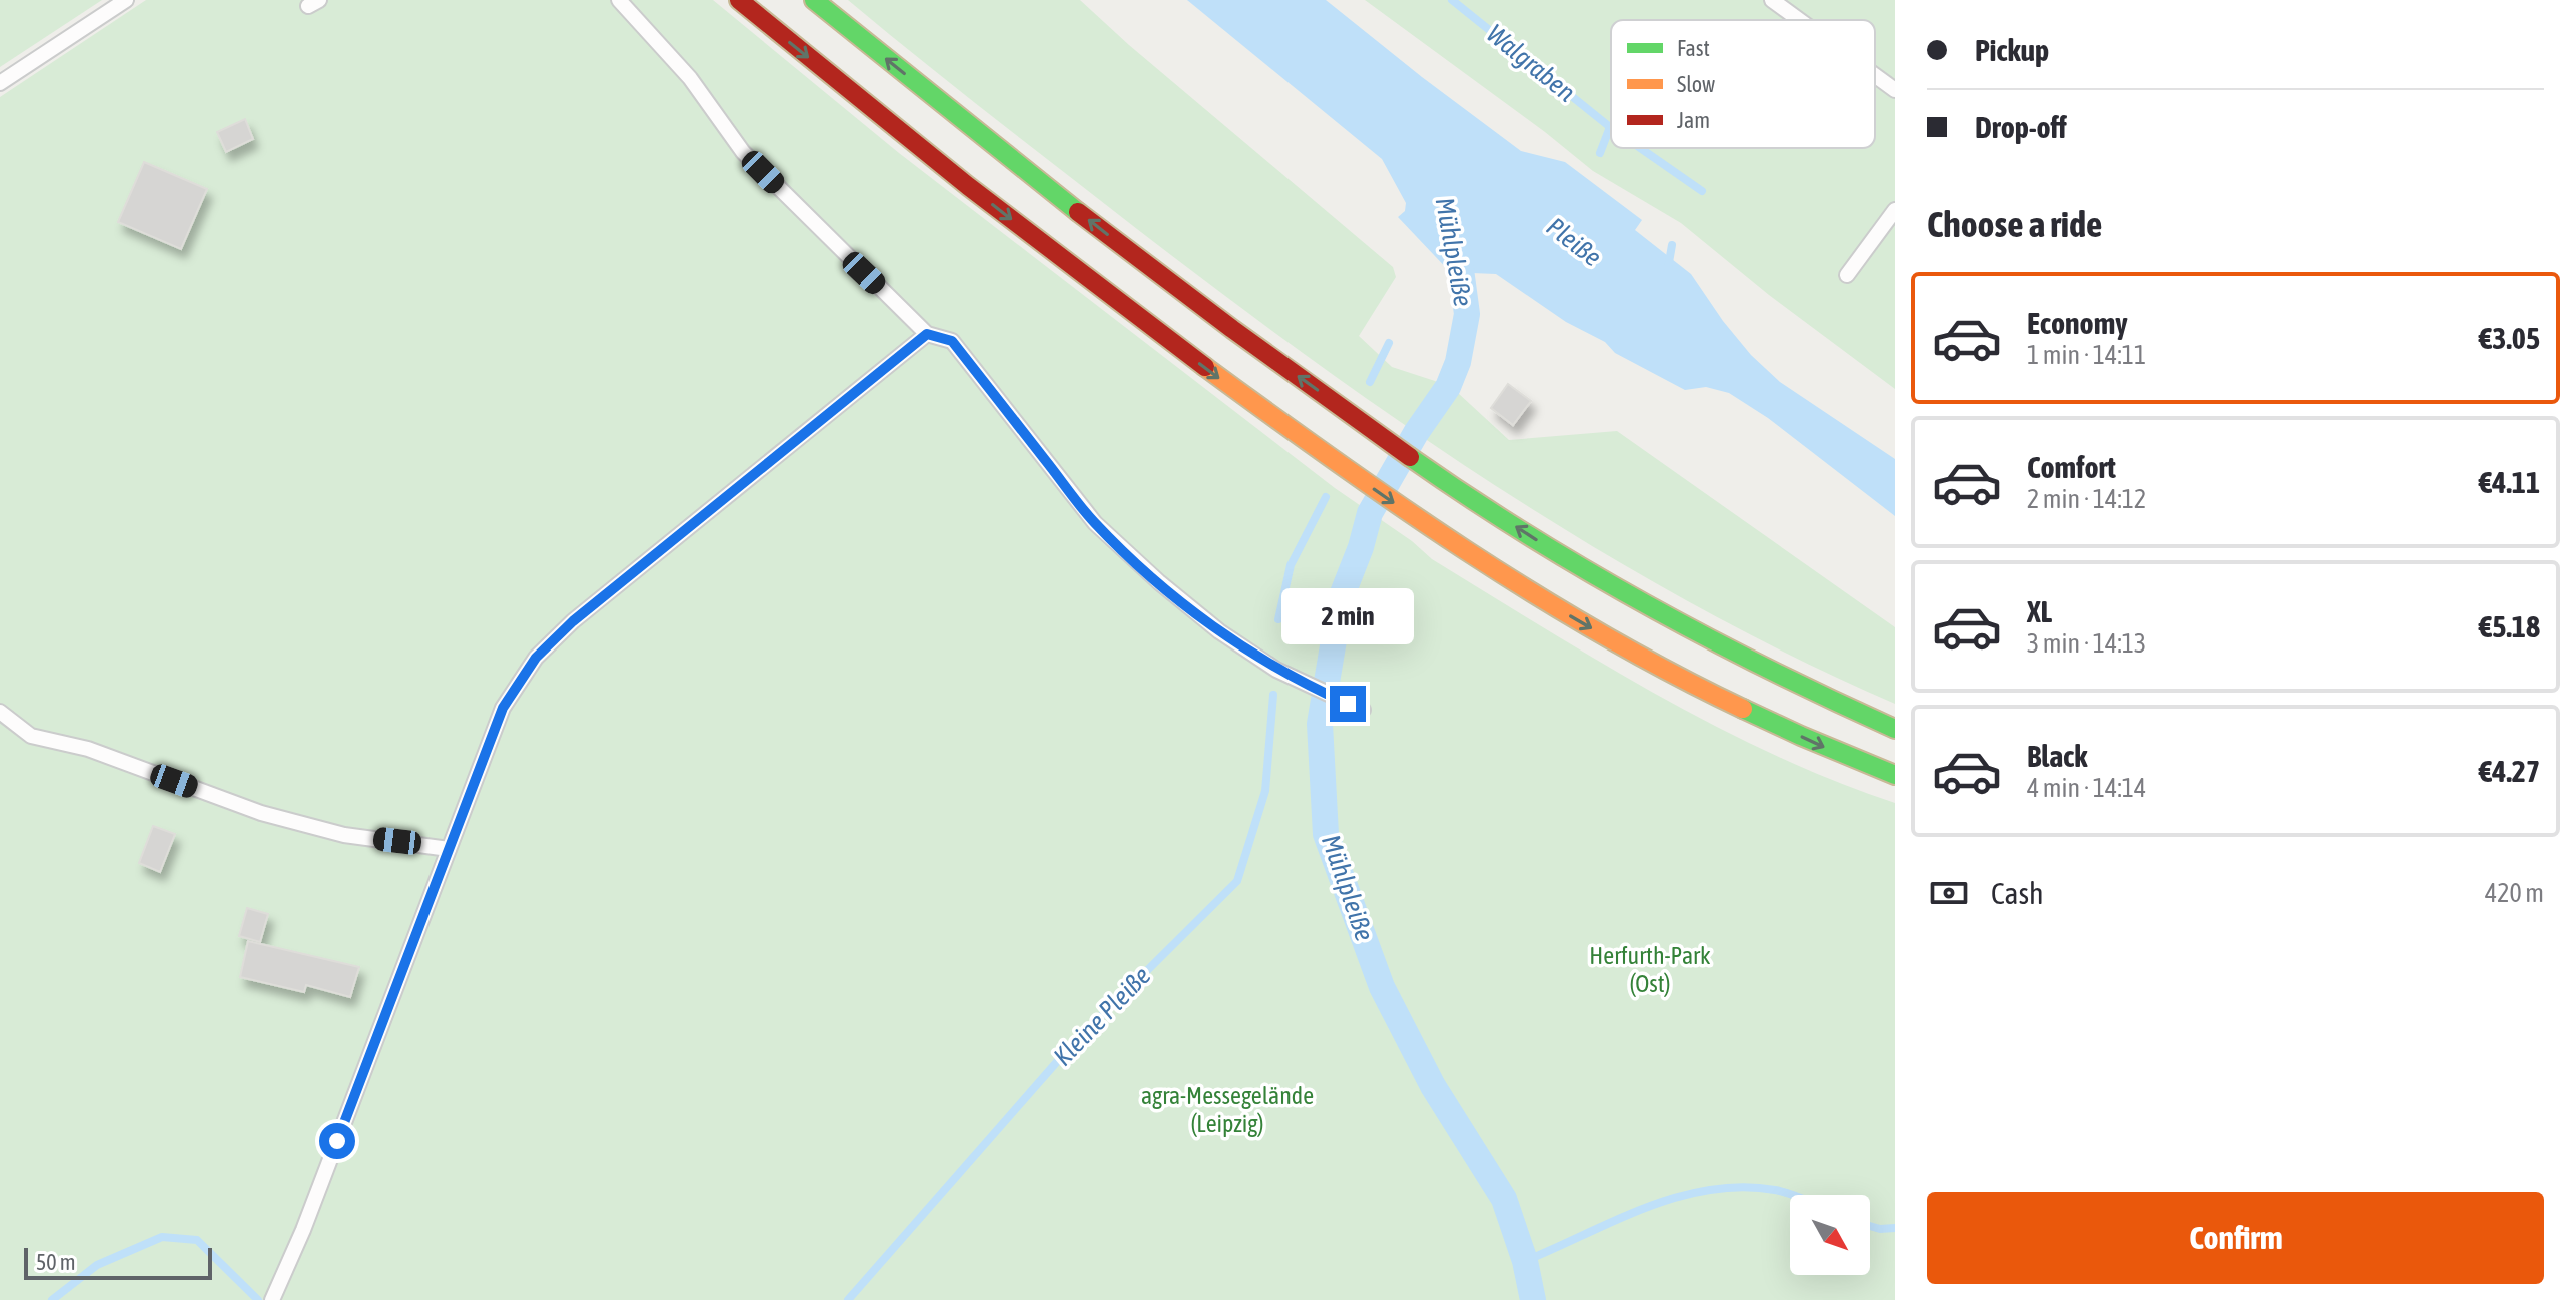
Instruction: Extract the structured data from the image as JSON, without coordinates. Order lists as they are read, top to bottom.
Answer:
{
  "water": [
    "Walgraben",
    "Pleiße",
    "Mühlpleiße",
    "Kleine Pleiße"
  ],
  "parks": ["Herfurth-Park (Ost)", "agra-Messegelände (Leipzig)"],
  "legend": ["Fast", "Slow", "Jam"],
  "scale_bar": "50 m",
  "north": "bottom right",
  "page": {
    "banner": ["Pickup", "Drop-off"],
    "heading": "Choose a ride",
    "list": [
      {
        "name": "Economy",
        "note": "1 min · 14:11",
        "value": "€3.05"
      },
      {
        "name": "Comfort",
        "note": "2 min · 14:12",
        "value": "€4.11"
      },
      {
        "name": "XL",
        "note": "3 min · 14:13",
        "value": "€5.18"
      },
      {
        "name": "Black",
        "note": "4 min · 14:14",
        "value": "€4.27"
      }
    ],
    "bubble": "2 min",
    "pay": ["Cash", "420 m"],
    "buttons": "Confirm",
    "scale": "50 m"
  }
}
